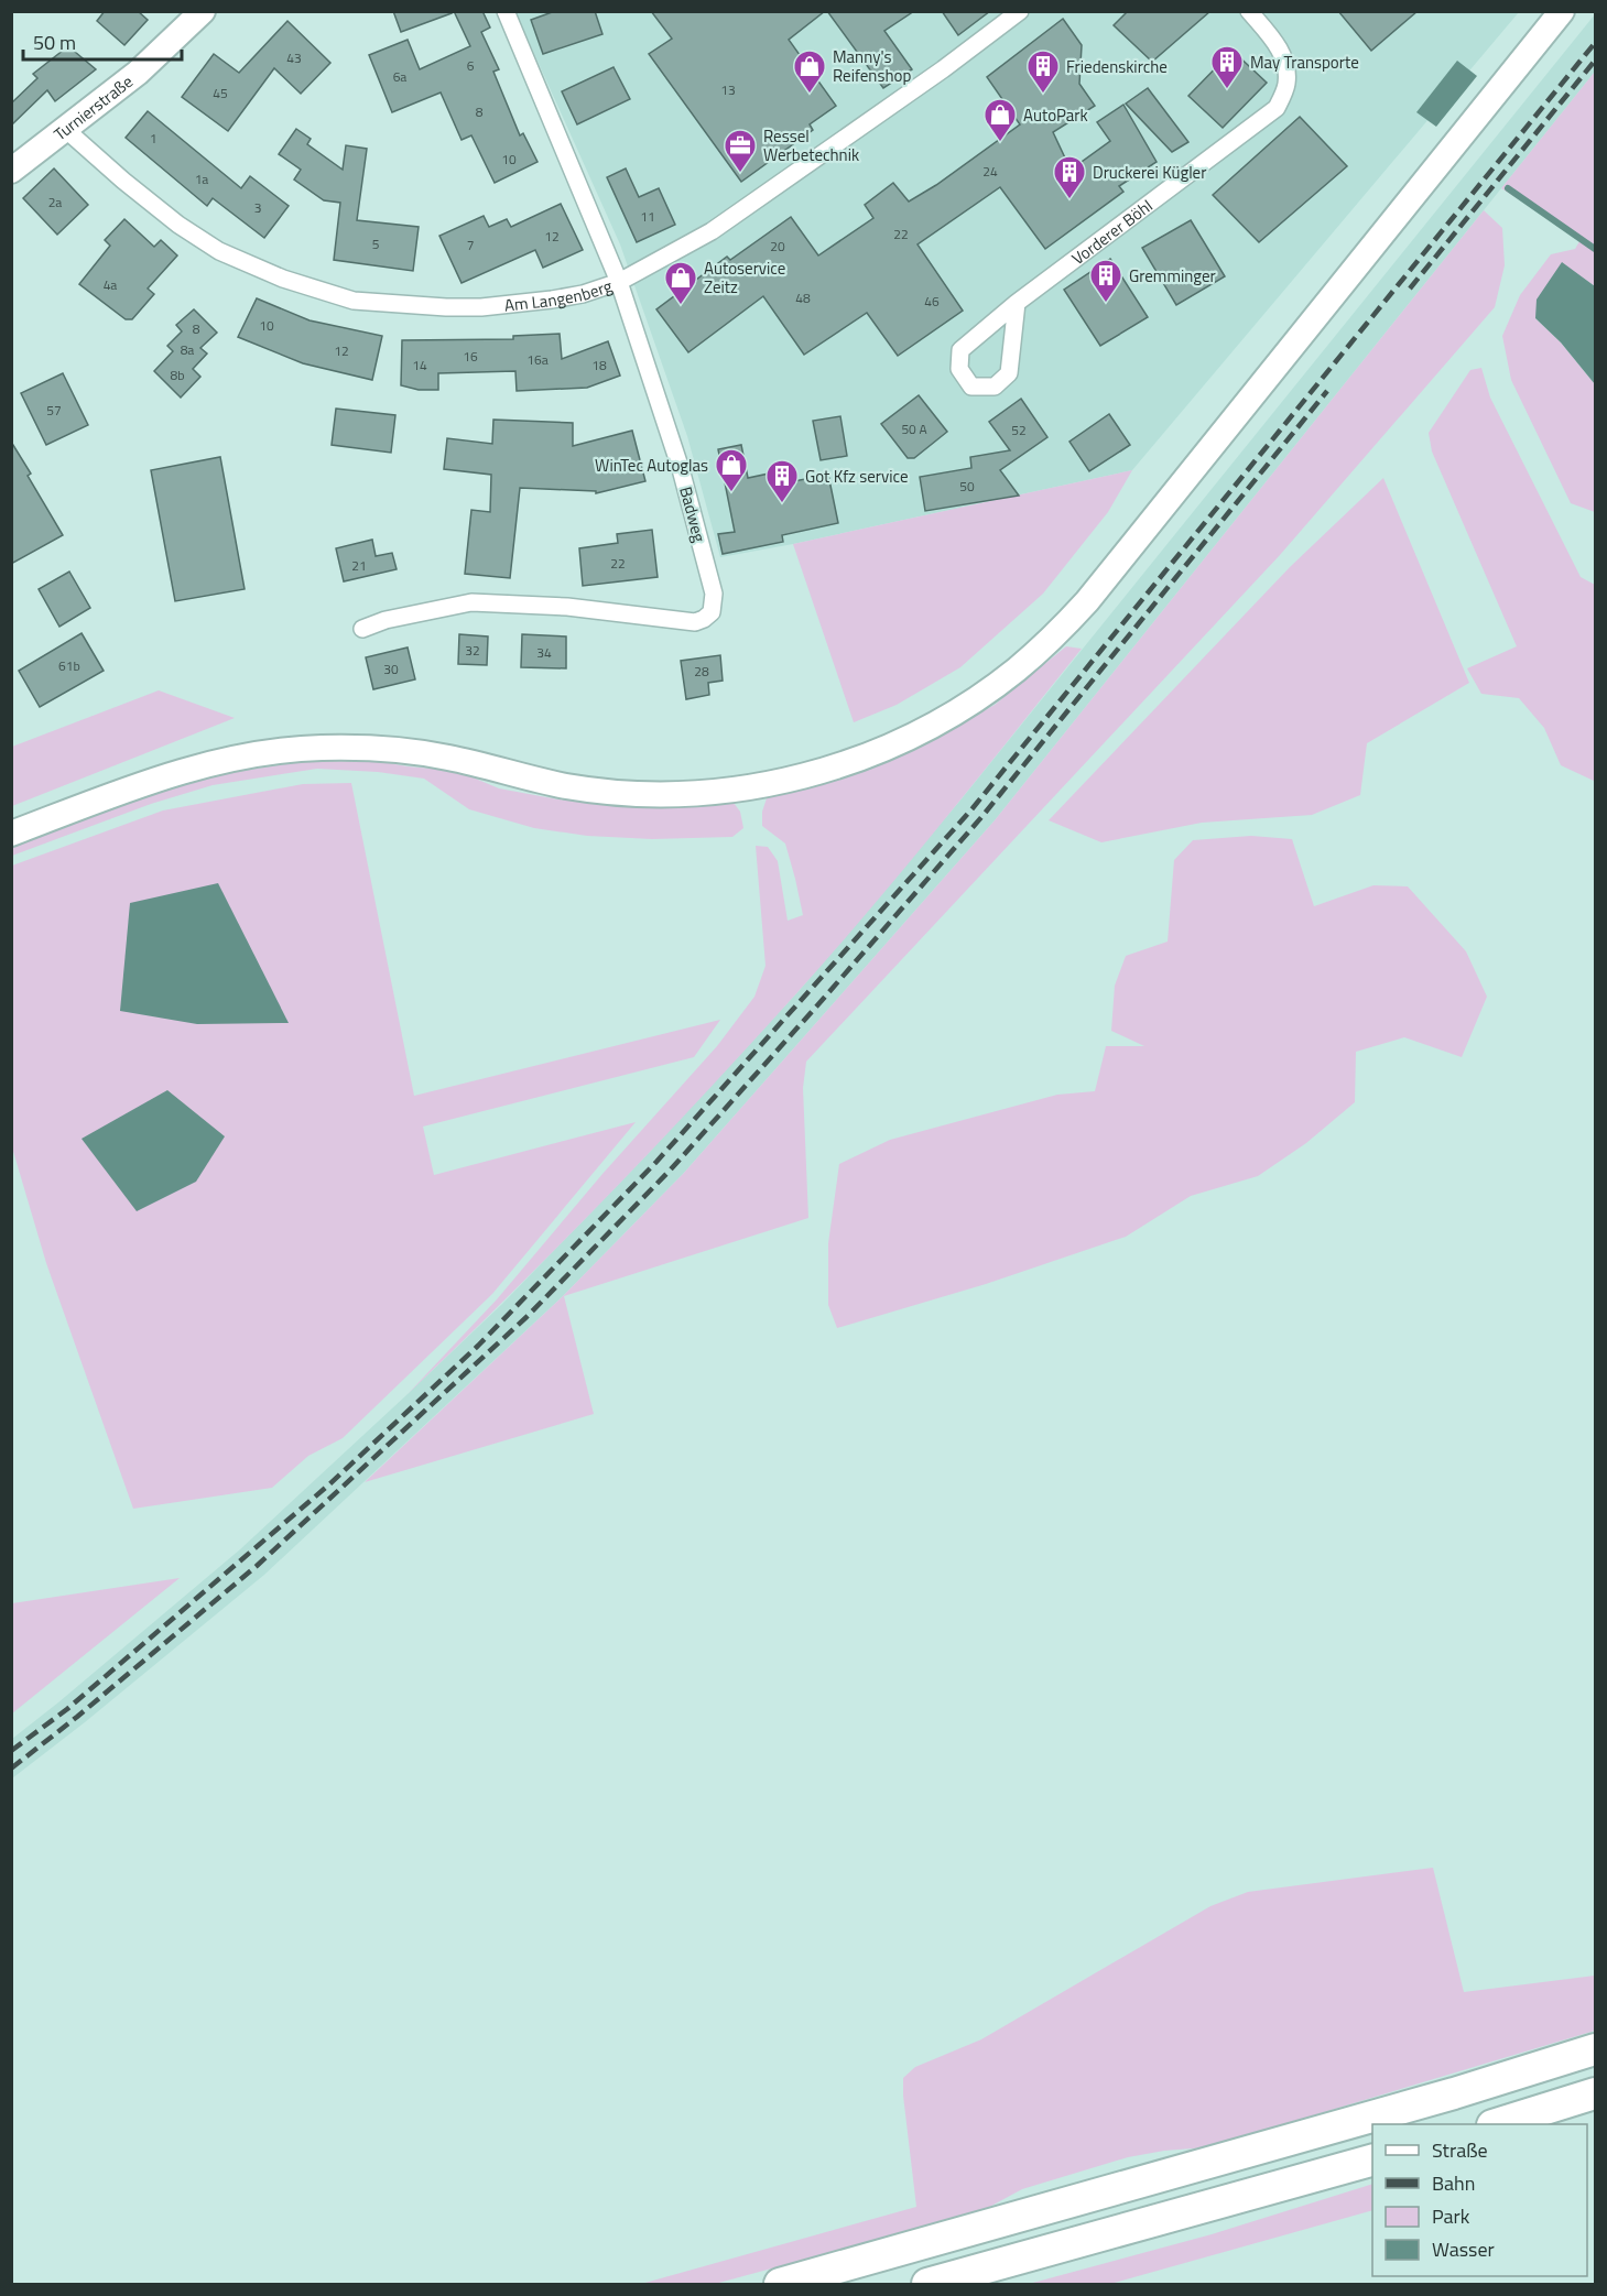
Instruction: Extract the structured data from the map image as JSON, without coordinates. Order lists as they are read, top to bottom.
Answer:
{
  "streets": {
    "main road": ["Turnierstraße"],
    "street": ["Vorderer Böhl", "Am Langenberg", "Badweg"]
  },
  "crossings": [
    ["Turnierstraße", "Am Langenberg"],
    ["Am Langenberg", "Badweg"]
  ],
  "places": {
    "building": [
      "May Transporte",
      "Friedenskirche",
      "Druckerei Kügler",
      "Gremminger",
      "Got Kfz service"
    ],
    "shop": [
      "Manny's Reifenshop",
      "AutoPark",
      "Autoservice Zeitz",
      "WinTec Autoglas"
    ],
    "office": ["Ressel Werbetechnik"]
  },
  "house_numbers": [
    "43",
    "6",
    "6a",
    "13",
    "45",
    "8",
    "1",
    "10",
    "24",
    "1a",
    "2a",
    "3",
    "11",
    "22",
    "12",
    "5",
    "7",
    "20",
    "4a",
    "48",
    "46",
    "10",
    "8",
    "8a",
    "12",
    "16",
    "16a",
    "14",
    "18",
    "8b",
    "57",
    "50 A",
    "52",
    "50",
    "22",
    "21",
    "32",
    "34",
    "61b",
    "30",
    "28"
  ],
  "legend": [
    "Straße",
    "Bahn",
    "Park",
    "Wasser"
  ],
  "scale_bar": "50 m"
}
